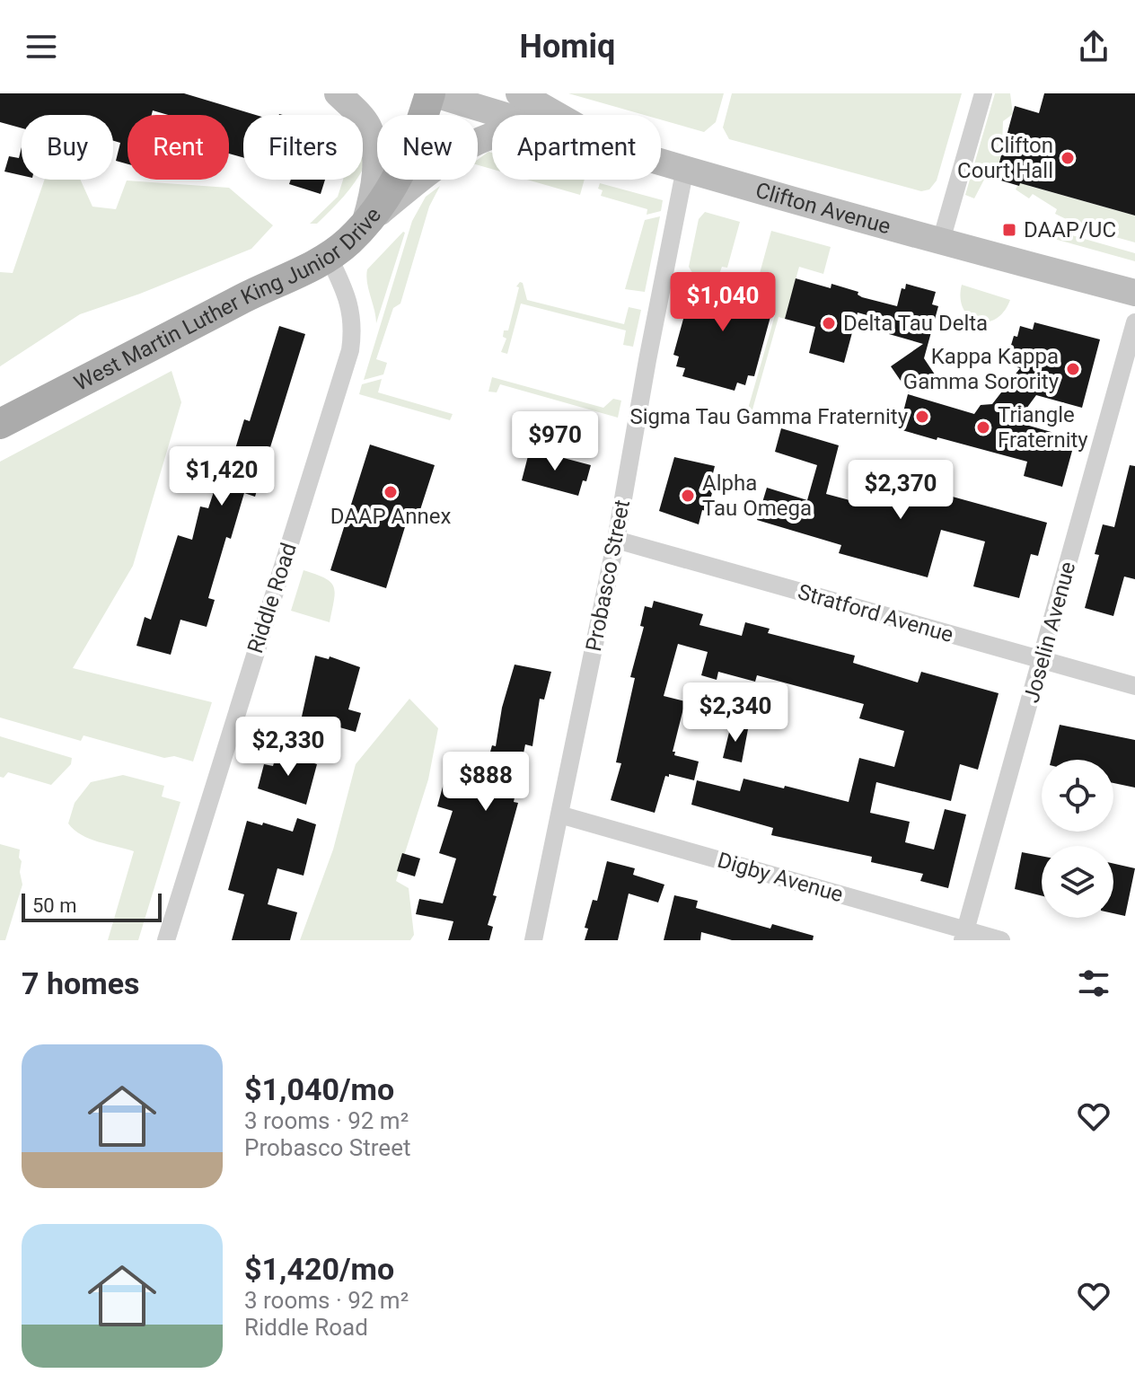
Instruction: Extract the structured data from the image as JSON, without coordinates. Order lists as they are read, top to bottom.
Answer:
{
  "streets": {
    "main road": ["Clifton Avenue", "West Martin Luther King Junior Drive"],
    "street": [
      "Probasco Street",
      "Riddle Road",
      "Stratford Avenue",
      "Joselin Avenue",
      "Digby Avenue"
    ]
  },
  "crossings": [
    ["Clifton Avenue", "West Martin Luther King Junior Drive"],
    ["Clifton Avenue", "Probasco Street"],
    ["West Martin Luther King Junior Drive", "Riddle Road"],
    ["Probasco Street", "Stratford Avenue"],
    ["Probasco Street", "Digby Avenue"],
    ["Stratford Avenue", "Joselin Avenue"],
    ["Joselin Avenue", "Digby Avenue"]
  ],
  "places": {
    "other": [
      "Clifton Court Hall",
      "Delta Tau Delta",
      "Kappa Kappa Gamma Sorority",
      "Sigma Tau Gamma Fraternity",
      "Triangle Fraternity",
      "DAAP Annex",
      "Alpha Tau Omega"
    ],
    "transit": ["DAAP/UC"]
  },
  "scale_bar": "50 m",
  "page": {
    "header": "Homiq",
    "chip": [
      "Buy",
      "Rent",
      "Filters",
      "New",
      "Apartment"
    ],
    "price": [
      "$1,040",
      "$970",
      "$1,420",
      "$2,370",
      "$2,340",
      "$2,330",
      "$888"
    ],
    "scale": "50 m",
    "heading": "7 homes",
    "list": [
      {
        "name": "$1,040/mo",
        "note": "3 rooms · 92 m² · Probasco Street"
      },
      {
        "name": "$1,420/mo",
        "note": "3 rooms · 92 m² · Riddle Road"
      }
    ]
  }
}
